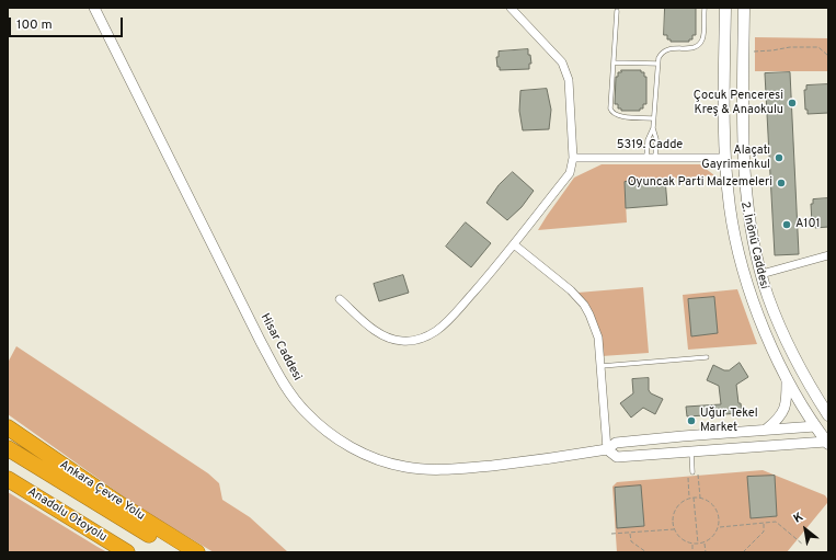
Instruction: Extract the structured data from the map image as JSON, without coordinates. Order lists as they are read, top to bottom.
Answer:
{
  "streets": {
    "highway": ["Ankara Çevre Yolu", "Anadolu Otoyolu"],
    "main road": ["2. İnönü Caddesi"],
    "street": ["5319. Cadde", "Hisar Caddesi"]
  },
  "crossings": [
    ["5319. Cadde", "2. İnönü Caddesi"],
    ["2. İnönü Caddesi", "Hisar Caddesi"]
  ],
  "places": [
    "Çocuk Penceresi Kreş & Anaokulu",
    "Alaçatı Gayrimenkul",
    "Oyuncak Parti Malzemeleri",
    "A101",
    "Uğur Tekel Market"
  ],
  "scale_bar": "100 m",
  "north": "top left"
}
